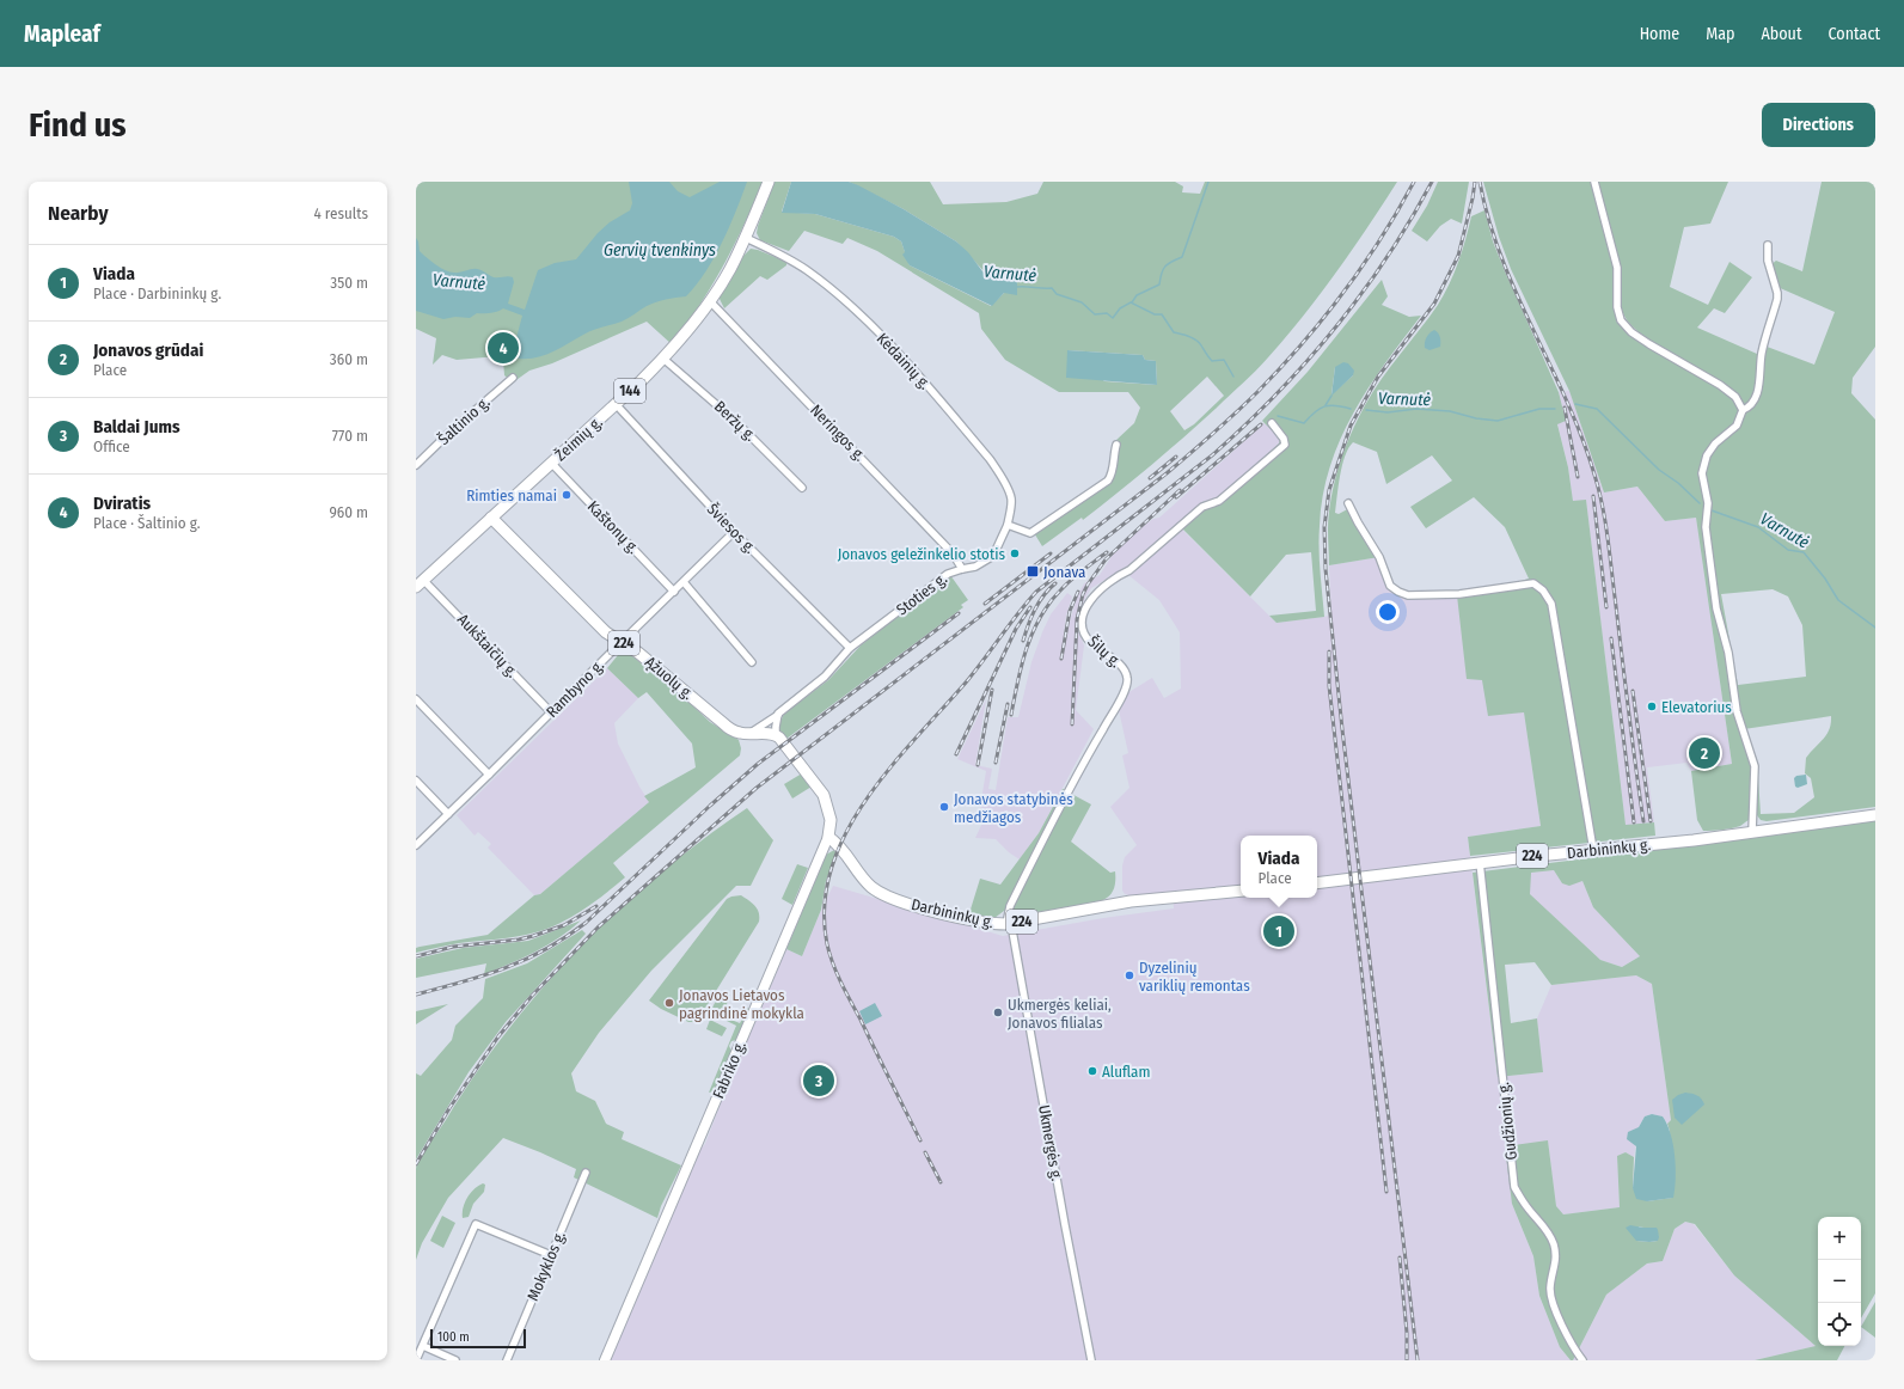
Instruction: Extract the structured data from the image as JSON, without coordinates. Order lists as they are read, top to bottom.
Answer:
{
  "streets": {
    "main road": [
      "144",
      "Žeimių g.",
      "224",
      "Ąžuolų g.",
      "Darbininkų g.",
      "Fabriko g."
    ],
    "street": [
      "Kėdainių g.",
      "Šaltinio g.",
      "Beržų g.",
      "Neringos g.",
      "Kaštonų g.",
      "Šviesos g.",
      "Stoties g.",
      "Aukštaičių g.",
      "Šilų g.",
      "Rambyno g.",
      "Gudžionių g.",
      "Ukmergės g.",
      "Mokyklos g."
    ]
  },
  "crossings": [
    ["Kėdainių g.", "Žeimių g."],
    ["Kėdainių g.", "Stoties g."],
    ["Beržų g.", "Žeimių g."],
    ["Neringos g.", "Žeimių g."],
    ["Neringos g.", "Stoties g."],
    ["Žeimių g.", "Kaštonų g."],
    ["Žeimių g.", "Šviesos g."],
    ["Žeimių g.", "Aukštaičių g."],
    ["Žeimių g.", "Ąžuolų g."],
    ["Kaštonų g.", "Rambyno g."],
    ["Šviesos g.", "Stoties g."],
    ["Šviesos g.", "Rambyno g."],
    ["Stoties g.", "Ąžuolų g."],
    ["Aukštaičių g.", "Rambyno g."],
    ["Šilų g.", "Darbininkų g."],
    ["Šilų g.", "Ukmergės g."],
    ["Ąžuolų g.", "Rambyno g."],
    ["Ąžuolų g.", "Fabriko g."],
    ["Darbininkų g.", "Fabriko g."],
    ["Darbininkų g.", "Gudžionių g."],
    ["Darbininkų g.", "Ukmergės g."]
  ],
  "water": ["Gervių tvenkinys", "Varnutė"],
  "places": {
    "other": [
      "Rimties namai",
      "Jonavos geležinkelio stotis",
      "Elevatorius",
      "Jonavos statybinės medžiagos",
      "Dyzelinių variklių remontas",
      "Jonavos Lietavos pagrindinė mokykla",
      "Ukmergės keliai, Jonavos filialas",
      "Aluflam"
    ],
    "transit": ["Jonava"]
  },
  "scale_bar": "100 m",
  "page": {
    "header": "Mapleaf",
    "nav": [
      "Home",
      "Map",
      "About",
      "Contact"
    ],
    "buttons": "Directions",
    "title": "Find us",
    "heading": ["Nearby", "4 results"],
    "list": [
      {
        "mark": "1",
        "name": "Viada",
        "note": "Place · Darbininkų g.",
        "value": "350 m"
      },
      {
        "mark": "2",
        "name": "Jonavos grūdai",
        "note": "Place",
        "value": "360 m"
      },
      {
        "mark": "3",
        "name": "Baldai Jums",
        "note": "Office",
        "value": "770 m"
      },
      {
        "mark": "4",
        "name": "Dviratis",
        "note": "Place · Šaltinio g.",
        "value": "960 m"
      }
    ],
    "pins": [
      "4",
      "2",
      "1",
      "3"
    ],
    "popup": ["Viada", "Place"],
    "map_buttons": ["+", "−"],
    "scale": "100 m"
  }
}
